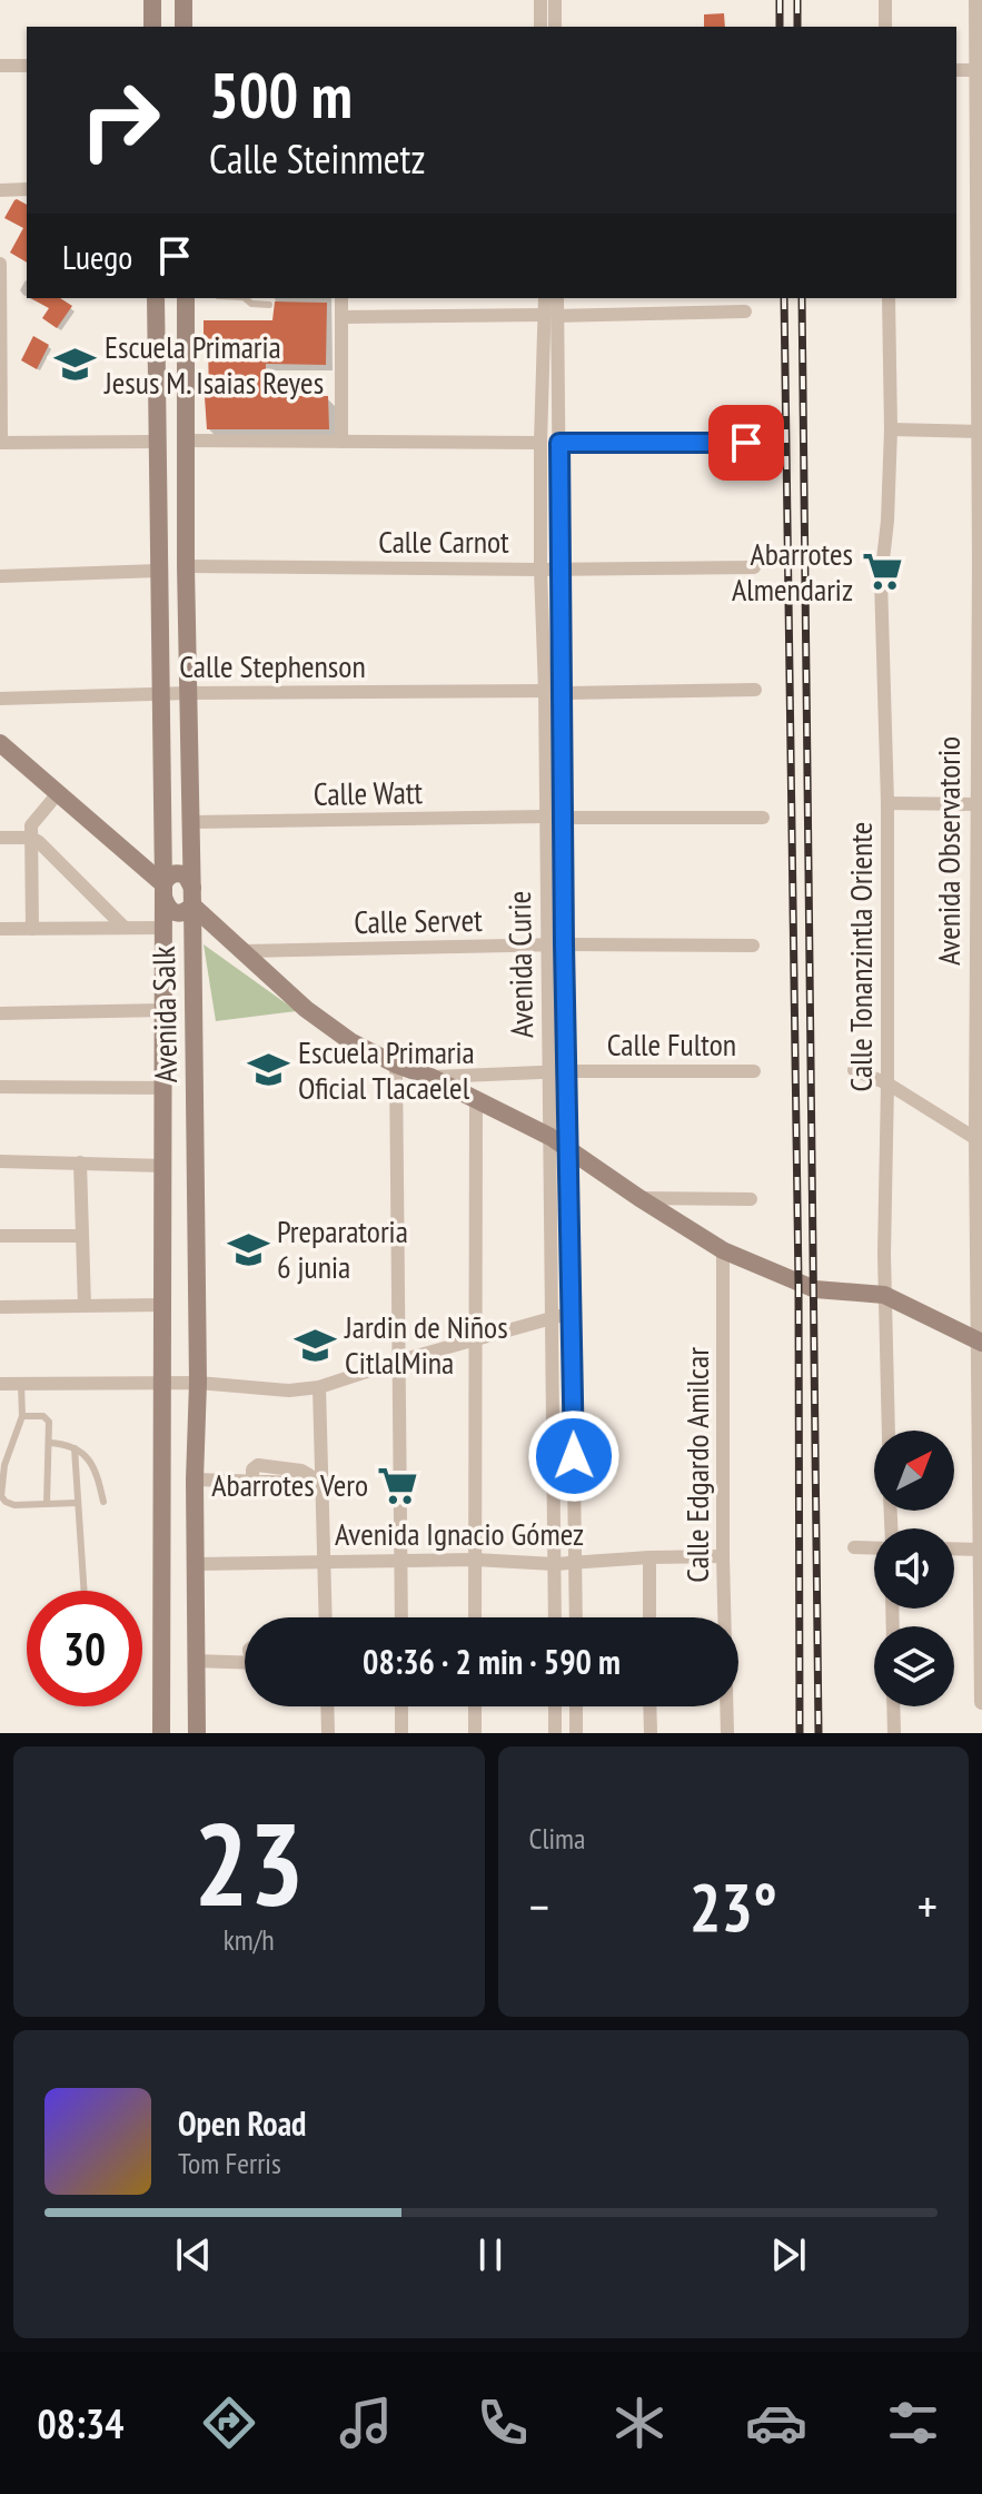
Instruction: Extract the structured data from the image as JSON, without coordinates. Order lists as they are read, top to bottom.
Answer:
{
  "streets": {
    "main road": ["Avenida Salk"],
    "street": [
      "Calle Carnot",
      "Calle Stephenson",
      "Calle Watt",
      "Avenida Observatorio",
      "Calle Servet",
      "Calle Tonanzintla Oriente",
      "Avenida Curie",
      "Calle Fulton",
      "Calle Edgardo Amilcar",
      "Avenida Ignacio Gómez"
    ]
  },
  "crossings": [
    ["Calle Carnot", "Avenida Curie"],
    ["Calle Carnot", "Avenida Salk"],
    ["Calle Stephenson", "Avenida Curie"],
    ["Calle Stephenson", "Avenida Salk"],
    ["Calle Watt", "Avenida Curie"],
    ["Calle Watt", "Avenida Salk"],
    ["Calle Servet", "Avenida Curie"],
    ["Avenida Curie", "Calle Fulton"],
    ["Avenida Curie", "Avenida Ignacio Gómez"],
    ["Avenida Salk", "Avenida Ignacio Gómez"],
    ["Calle Edgardo Amilcar", "Avenida Ignacio Gómez"]
  ],
  "places": {
    "school or university": [
      "Escuela Primaria Jesus M. Isaias Reyes",
      "Escuela Primaria Oficial Tlacaelel",
      "Preparatoria 6 junia",
      "Jardin de Niños CitlalMina"
    ],
    "supermarket": ["Abarrotes Almendariz", "Abarrotes Vero"]
  },
  "north": "top right",
  "page": {
    "turn": ["500 m", "Calle Steinmetz"],
    "then": "Luego",
    "limit": "30",
    "trip": "08:36 · 2 min · 590 m",
    "tile": [
      ["23", "km/h"],
      "Clima"
    ],
    "heat": ["−", "23°", "+"],
    "song": ["Open Road", "Tom Ferris"],
    "tabs": "08:34"
  }
}
